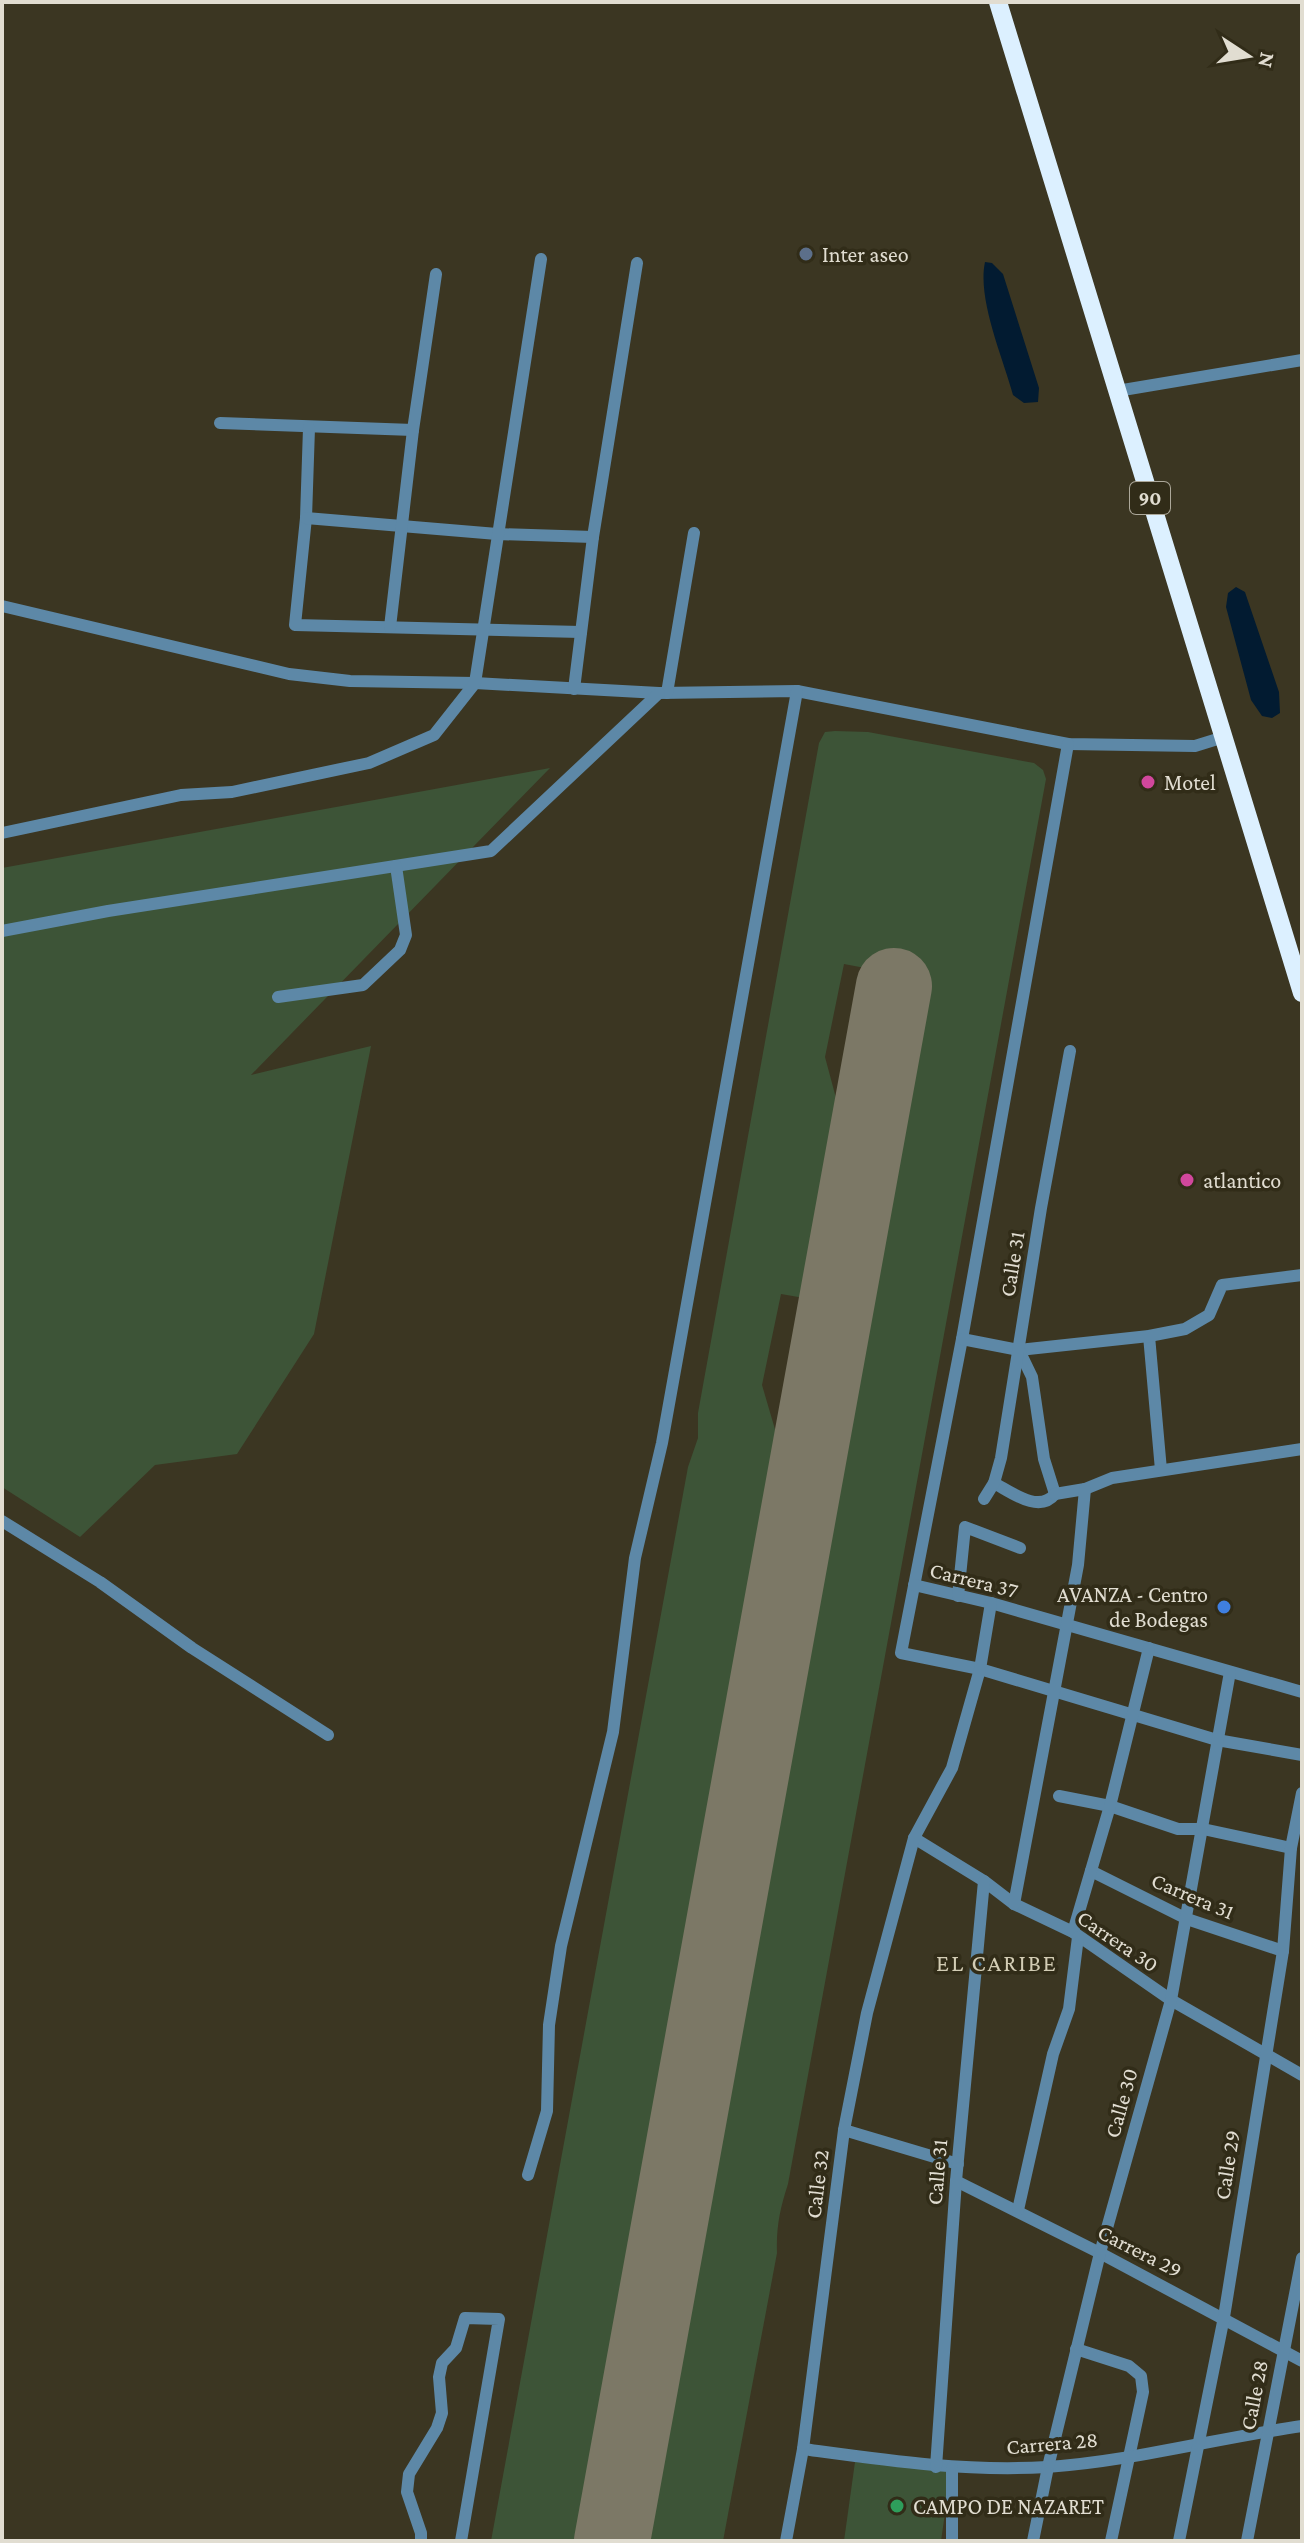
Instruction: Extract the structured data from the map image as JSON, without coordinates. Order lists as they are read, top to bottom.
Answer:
{
  "streets": {
    "highway": ["90"],
    "street": [
      "Calle 31",
      "Carrera 37",
      "Carrera 31",
      "Carrera 30",
      "Calle 30",
      "Calle 29",
      "Calle 32",
      "Carrera 29",
      "Calle 28",
      "Carrera 28"
    ]
  },
  "crossings": [
    ["Calle 31", "Carrera 30"],
    ["Calle 31", "Carrera 29"],
    ["Calle 31", "Carrera 28"],
    ["Carrera 37", "Calle 30"],
    ["Carrera 37", "Calle 32"],
    ["Carrera 31", "Calle 30"],
    ["Carrera 31", "Calle 29"],
    ["Carrera 30", "Calle 30"],
    ["Carrera 30", "Calle 29"],
    ["Carrera 30", "Calle 32"],
    ["Calle 30", "Carrera 29"],
    ["Calle 30", "Carrera 28"],
    ["Calle 29", "Carrera 29"],
    ["Calle 29", "Carrera 28"],
    ["Calle 32", "Carrera 28"],
    ["Carrera 29", "Calle 28"],
    ["Calle 28", "Carrera 28"]
  ],
  "districts": ["EL CARIBE"],
  "places": [
    "Inter aseo",
    "Motel",
    "atlantico",
    "AVANZA - Centro de Bodegas",
    "CAMPO DE NAZARET"
  ],
  "north": "right"
}
